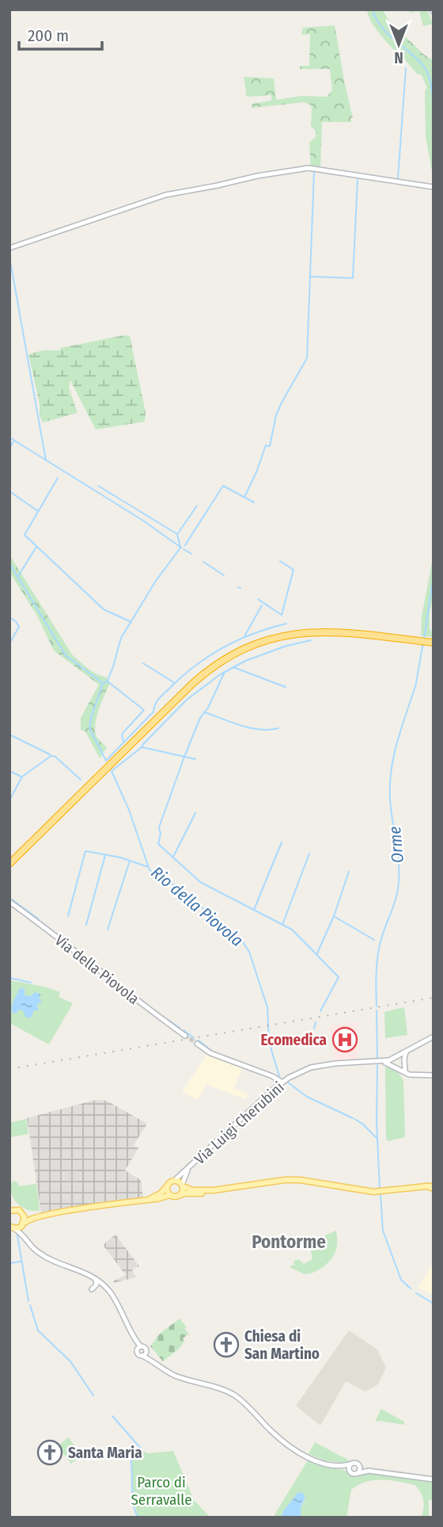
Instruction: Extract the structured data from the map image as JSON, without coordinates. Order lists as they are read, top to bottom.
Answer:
{
  "streets": {
    "street": ["Via della Piovola", "Via Luigi Cherubini"]
  },
  "districts": ["Pontorme"],
  "water": ["Orme", "Rio della Piovola"],
  "parks": ["Parco di Serravalle"],
  "places": {
    "hospital": ["Ecomedica"],
    "church": ["Chiesa di San Martino", "Santa Maria"]
  },
  "scale_bar": "200 m",
  "north": "bottom"
}
